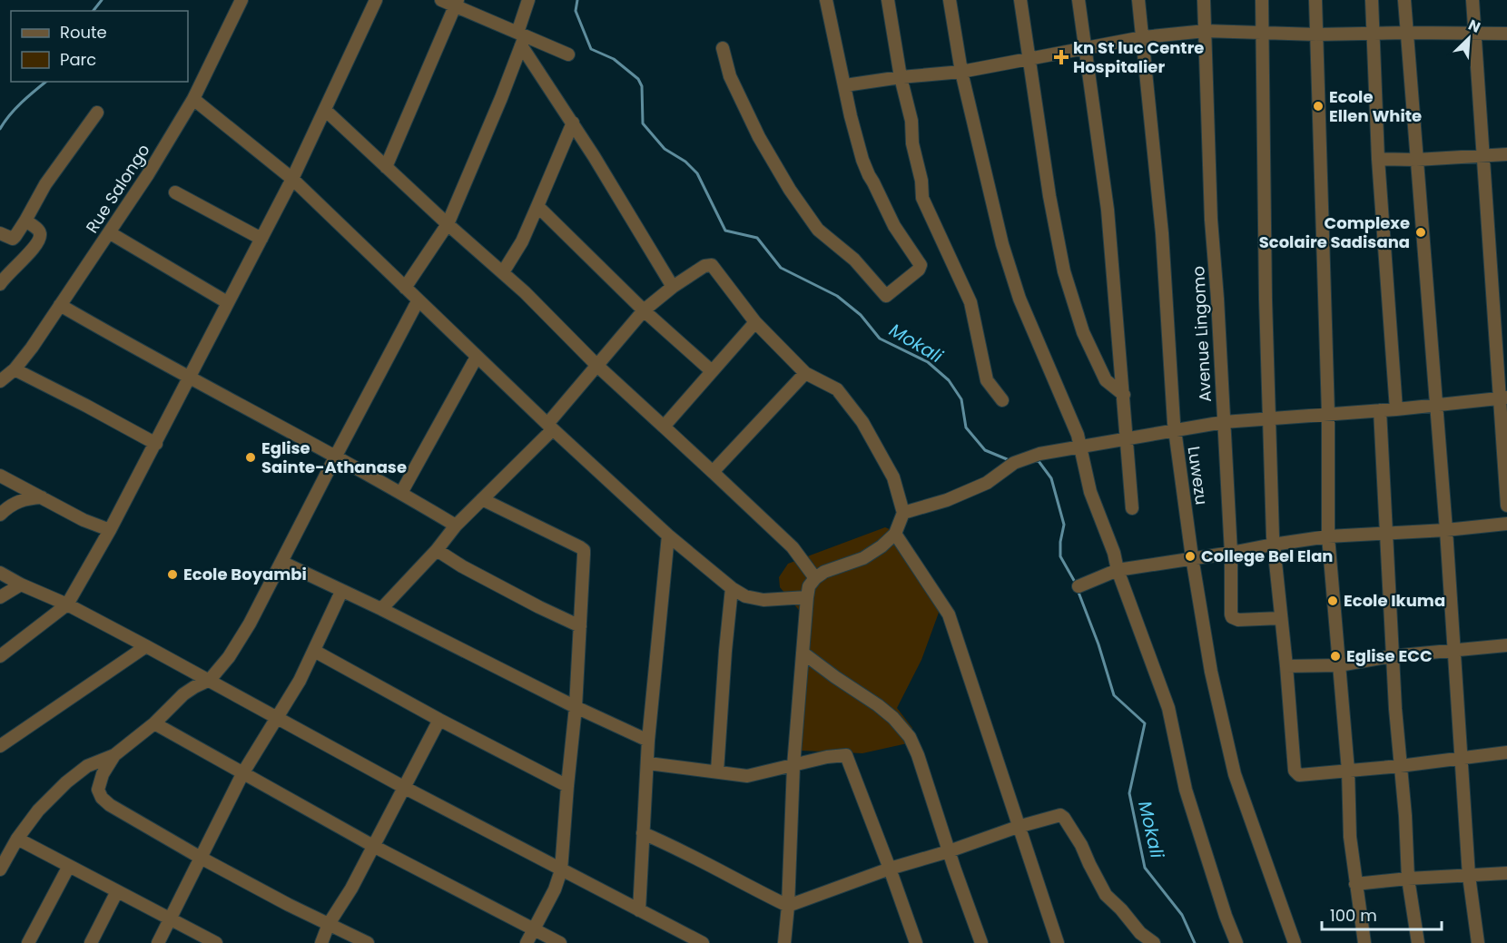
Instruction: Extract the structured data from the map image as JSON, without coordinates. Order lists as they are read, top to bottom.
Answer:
{
  "streets": {
    "street": ["Rue Salongo", "Avenue Lingomo", "Luwezu"]
  },
  "water": ["Mokali"],
  "places": {
    "health": ["kn St luc Centre Hospitalier"],
    "other": [
      "Ecole Ellen White",
      "Complexe Scolaire Sadisana",
      "Eglise Sainte-Athanase",
      "College Bel Elan",
      "Ecole Boyambi",
      "Ecole Ikuma",
      "Eglise ECC"
    ]
  },
  "legend": ["Route", "Parc"],
  "scale_bar": "100 m",
  "north": "top right"
}
